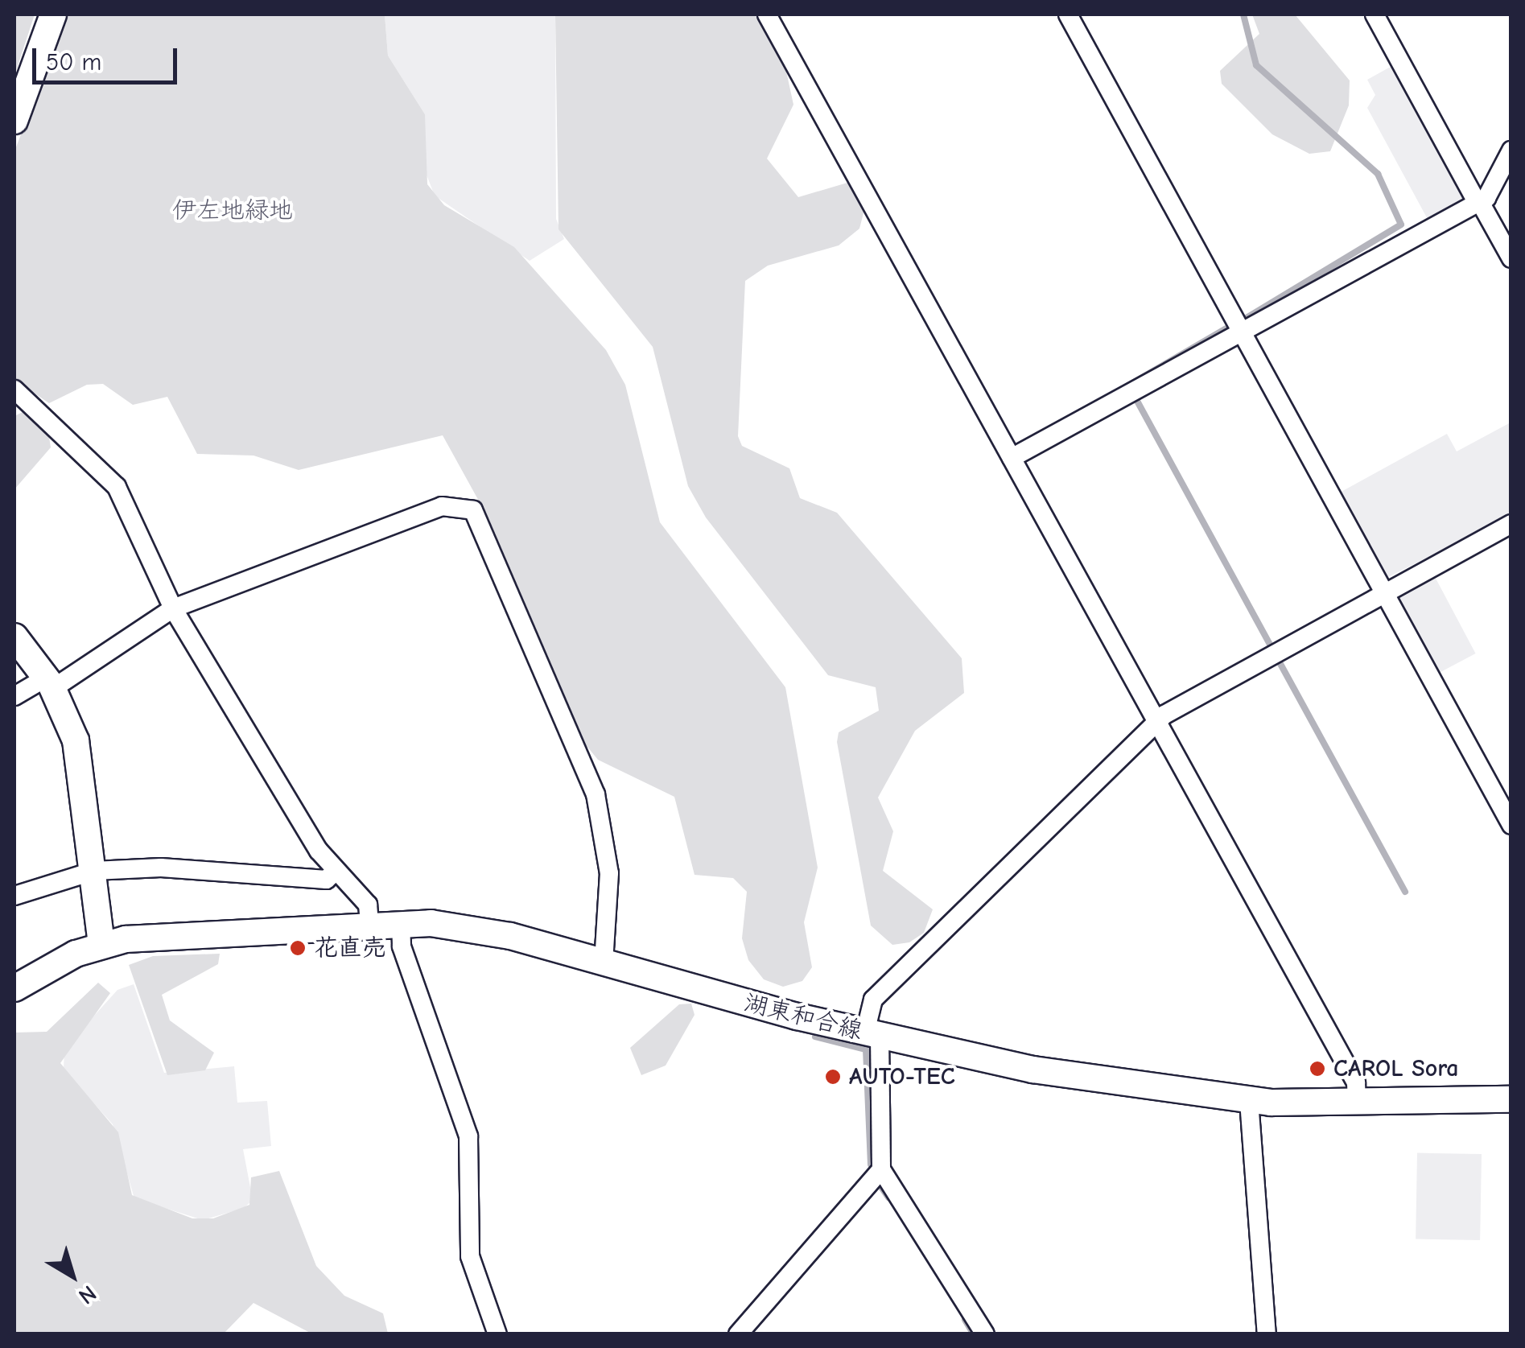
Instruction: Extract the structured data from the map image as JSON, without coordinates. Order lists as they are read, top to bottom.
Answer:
{
  "streets": {
    "main road": ["湖東和合線"]
  },
  "parks": ["伊左地緑地"],
  "places": ["花直売", "CAROL Sora", "AUTO-TEC"],
  "scale_bar": "50 m",
  "north": "bottom right"
}
